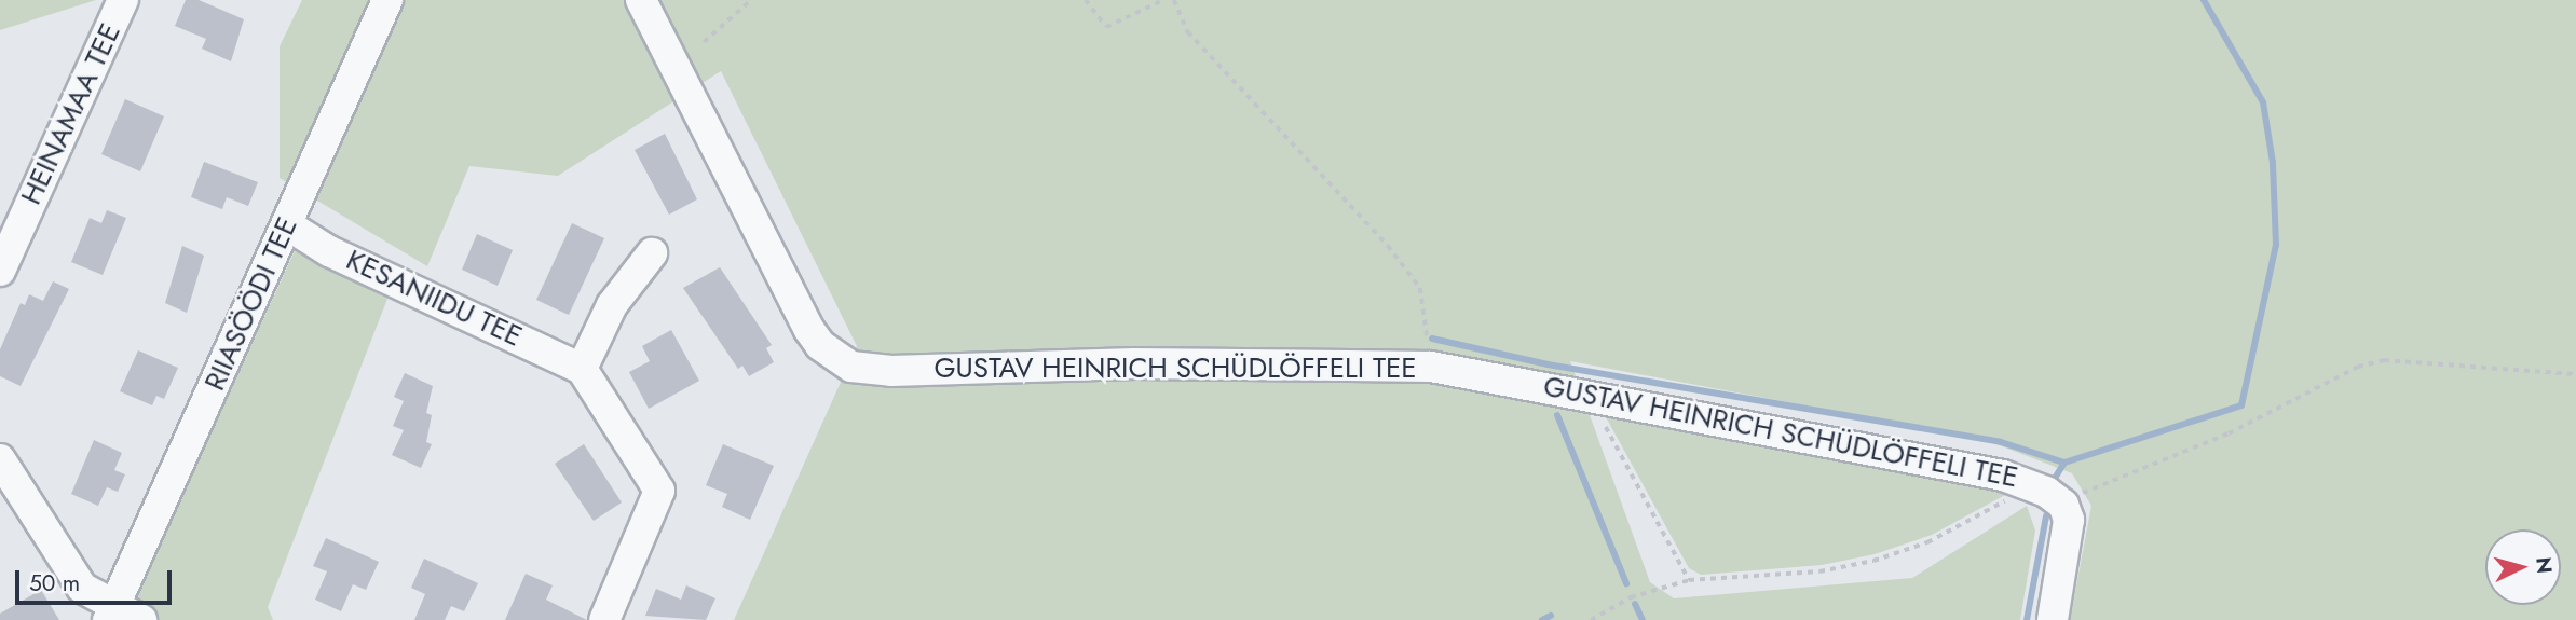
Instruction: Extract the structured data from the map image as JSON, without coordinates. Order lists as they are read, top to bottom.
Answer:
{
  "streets": {
    "street": [
      "HEINAMAA TEE",
      "KESANIIDU TEE",
      "RIIASÖÖDI TEE",
      "GUSTAV HEINRICH SCHÜDLÖFFELI TEE"
    ]
  },
  "crossings": [
    ["KESANIIDU TEE", "RIIASÖÖDI TEE"]
  ],
  "scale_bar": "50 m",
  "north": "right"
}
